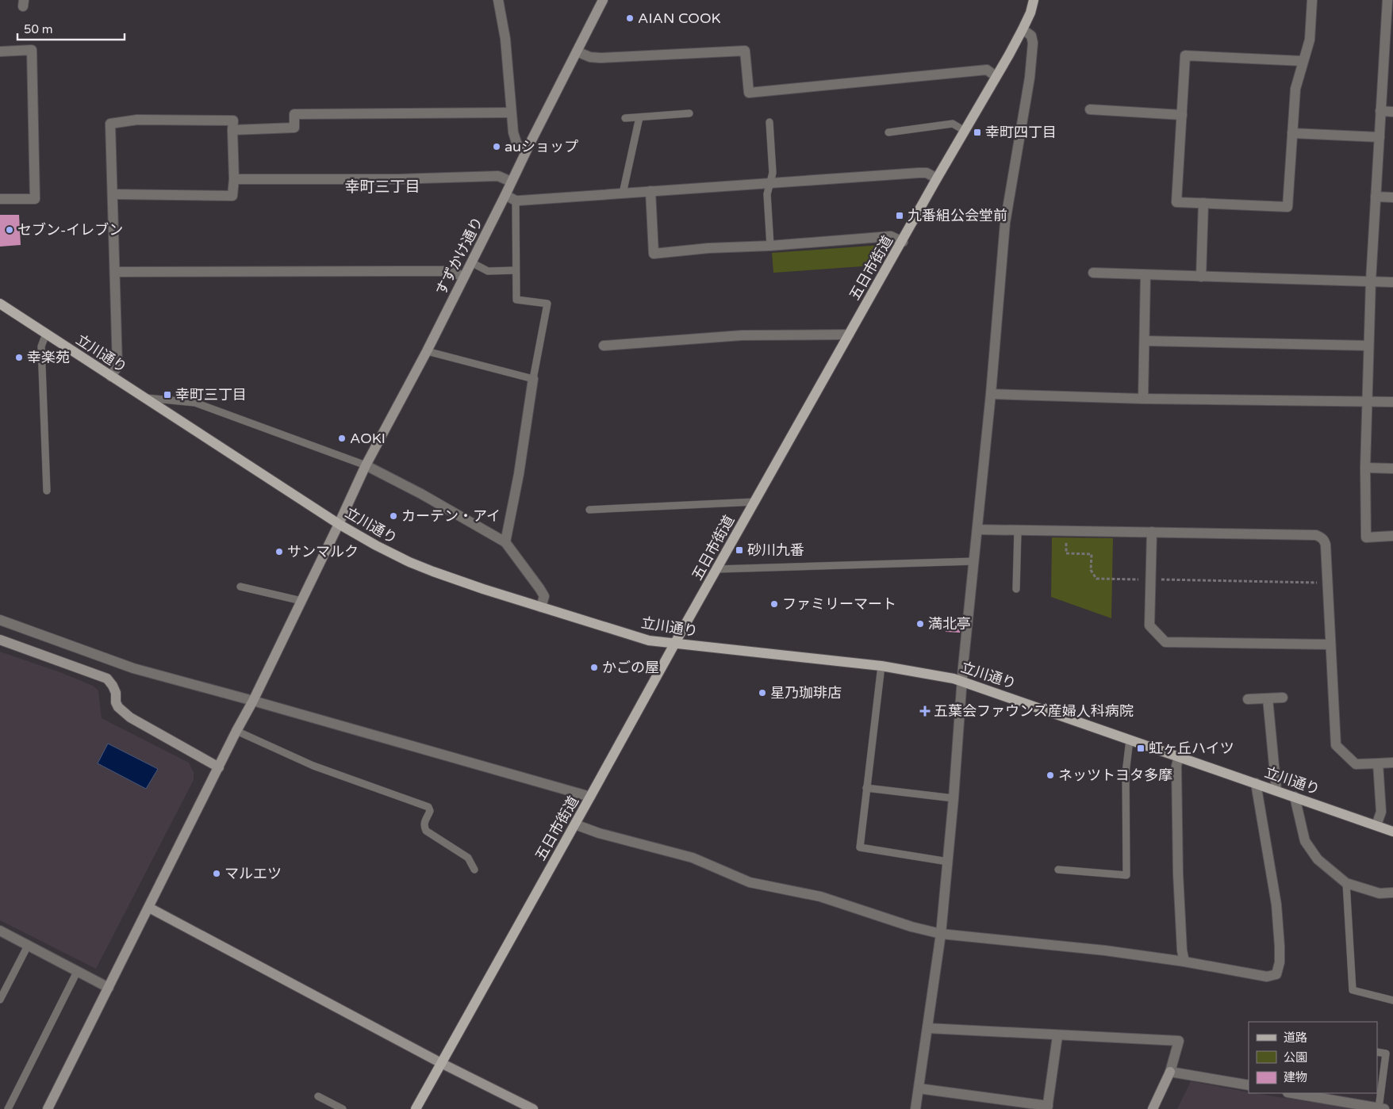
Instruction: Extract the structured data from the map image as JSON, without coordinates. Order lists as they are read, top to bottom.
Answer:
{
  "streets": {
    "main road": ["五日市街道", "立川通り"],
    "street": ["すずかけ通り"]
  },
  "crossings": [
    ["すずかけ通り", "立川通り"],
    ["五日市街道", "立川通り"]
  ],
  "districts": ["幸町三丁目"],
  "places": {
    "other": [
      "AIAN COOK",
      "auショップ",
      "セブン-イレブン",
      "幸楽苑",
      "AOKI",
      "カーテン・アイ",
      "サンマルク",
      "ファミリーマート",
      "満北亭",
      "かごの屋",
      "星乃珈琲店",
      "ネッツトヨタ多摩",
      "マルエツ"
    ],
    "transit": [
      "幸町四丁目",
      "九番組公会堂前",
      "幸町三丁目",
      "砂川九番",
      "虹ヶ丘ハイツ"
    ],
    "health": ["五葉会ファウンズ産婦人科病院"]
  },
  "legend": ["道路", "公園", "建物"],
  "scale_bar": "50 m"
}
